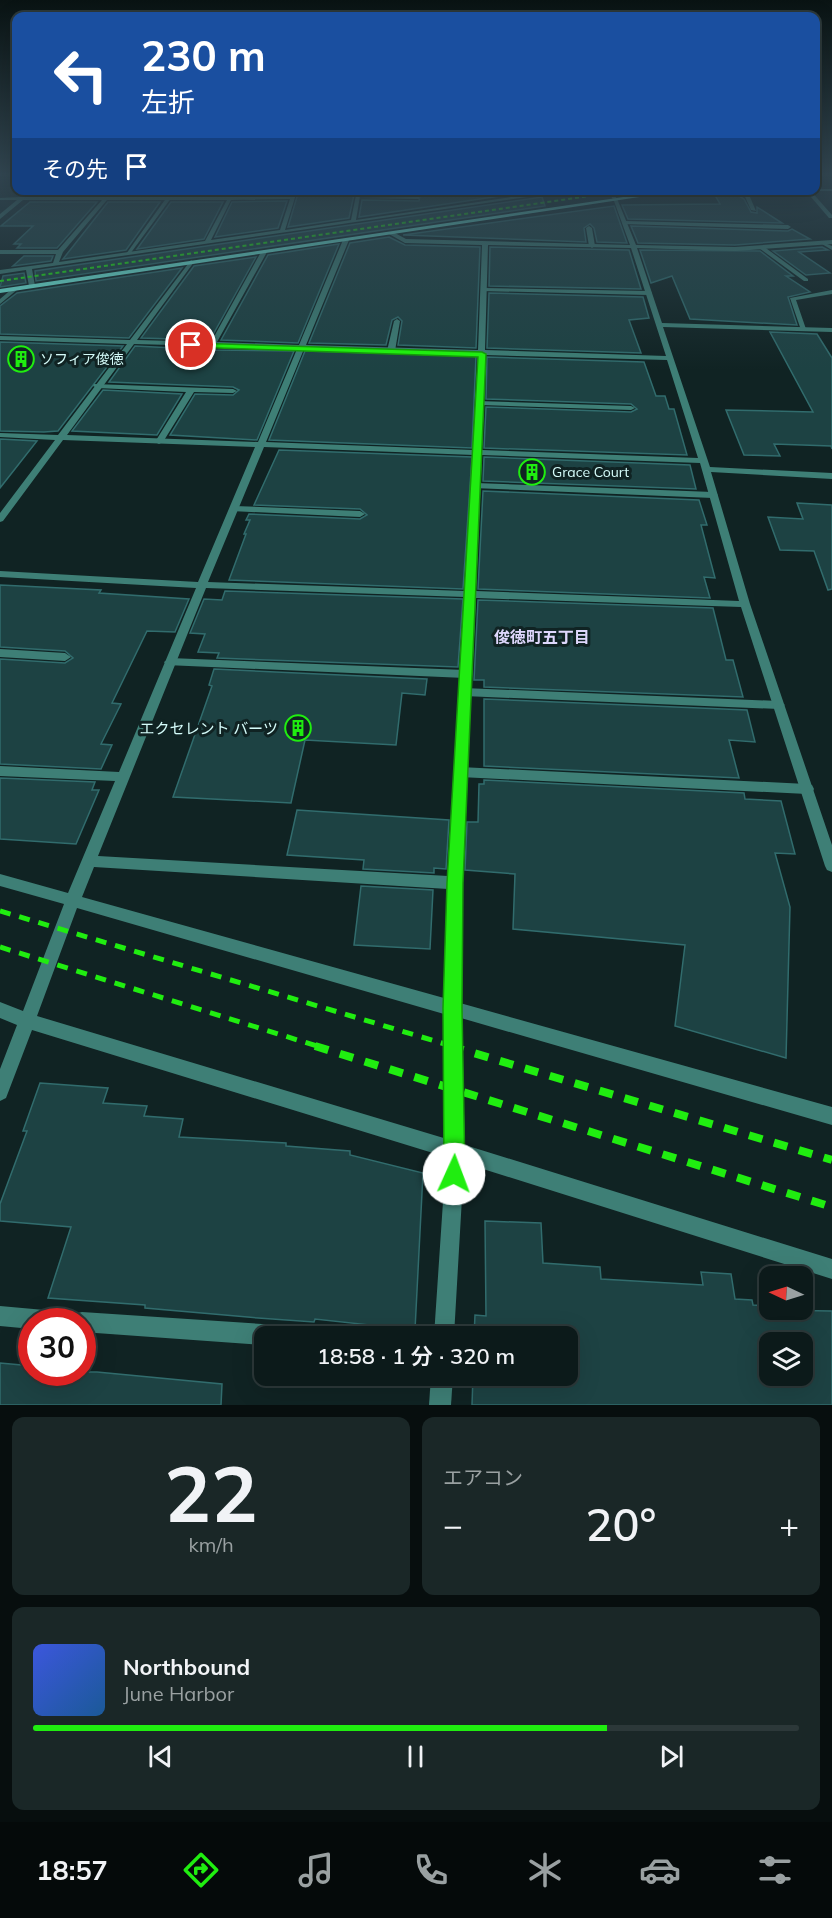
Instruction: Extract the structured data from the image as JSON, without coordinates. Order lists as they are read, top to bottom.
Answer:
{
  "districts": ["俊徳町五丁目"],
  "places": {
    "building": ["ソフィア俊徳", "Grace Court", "エクセレント バーツ"]
  },
  "north": "left",
  "page": {
    "turn": ["230 m", "左折"],
    "then": "その先",
    "limit": "30",
    "trip": "18:58 · 1 分 · 320 m",
    "tile": [
      ["22", "km/h"],
      "エアコン"
    ],
    "heat": ["−", "20°", "+"],
    "song": ["Northbound", "June Harbor"],
    "tabs": "18:57"
  }
}
